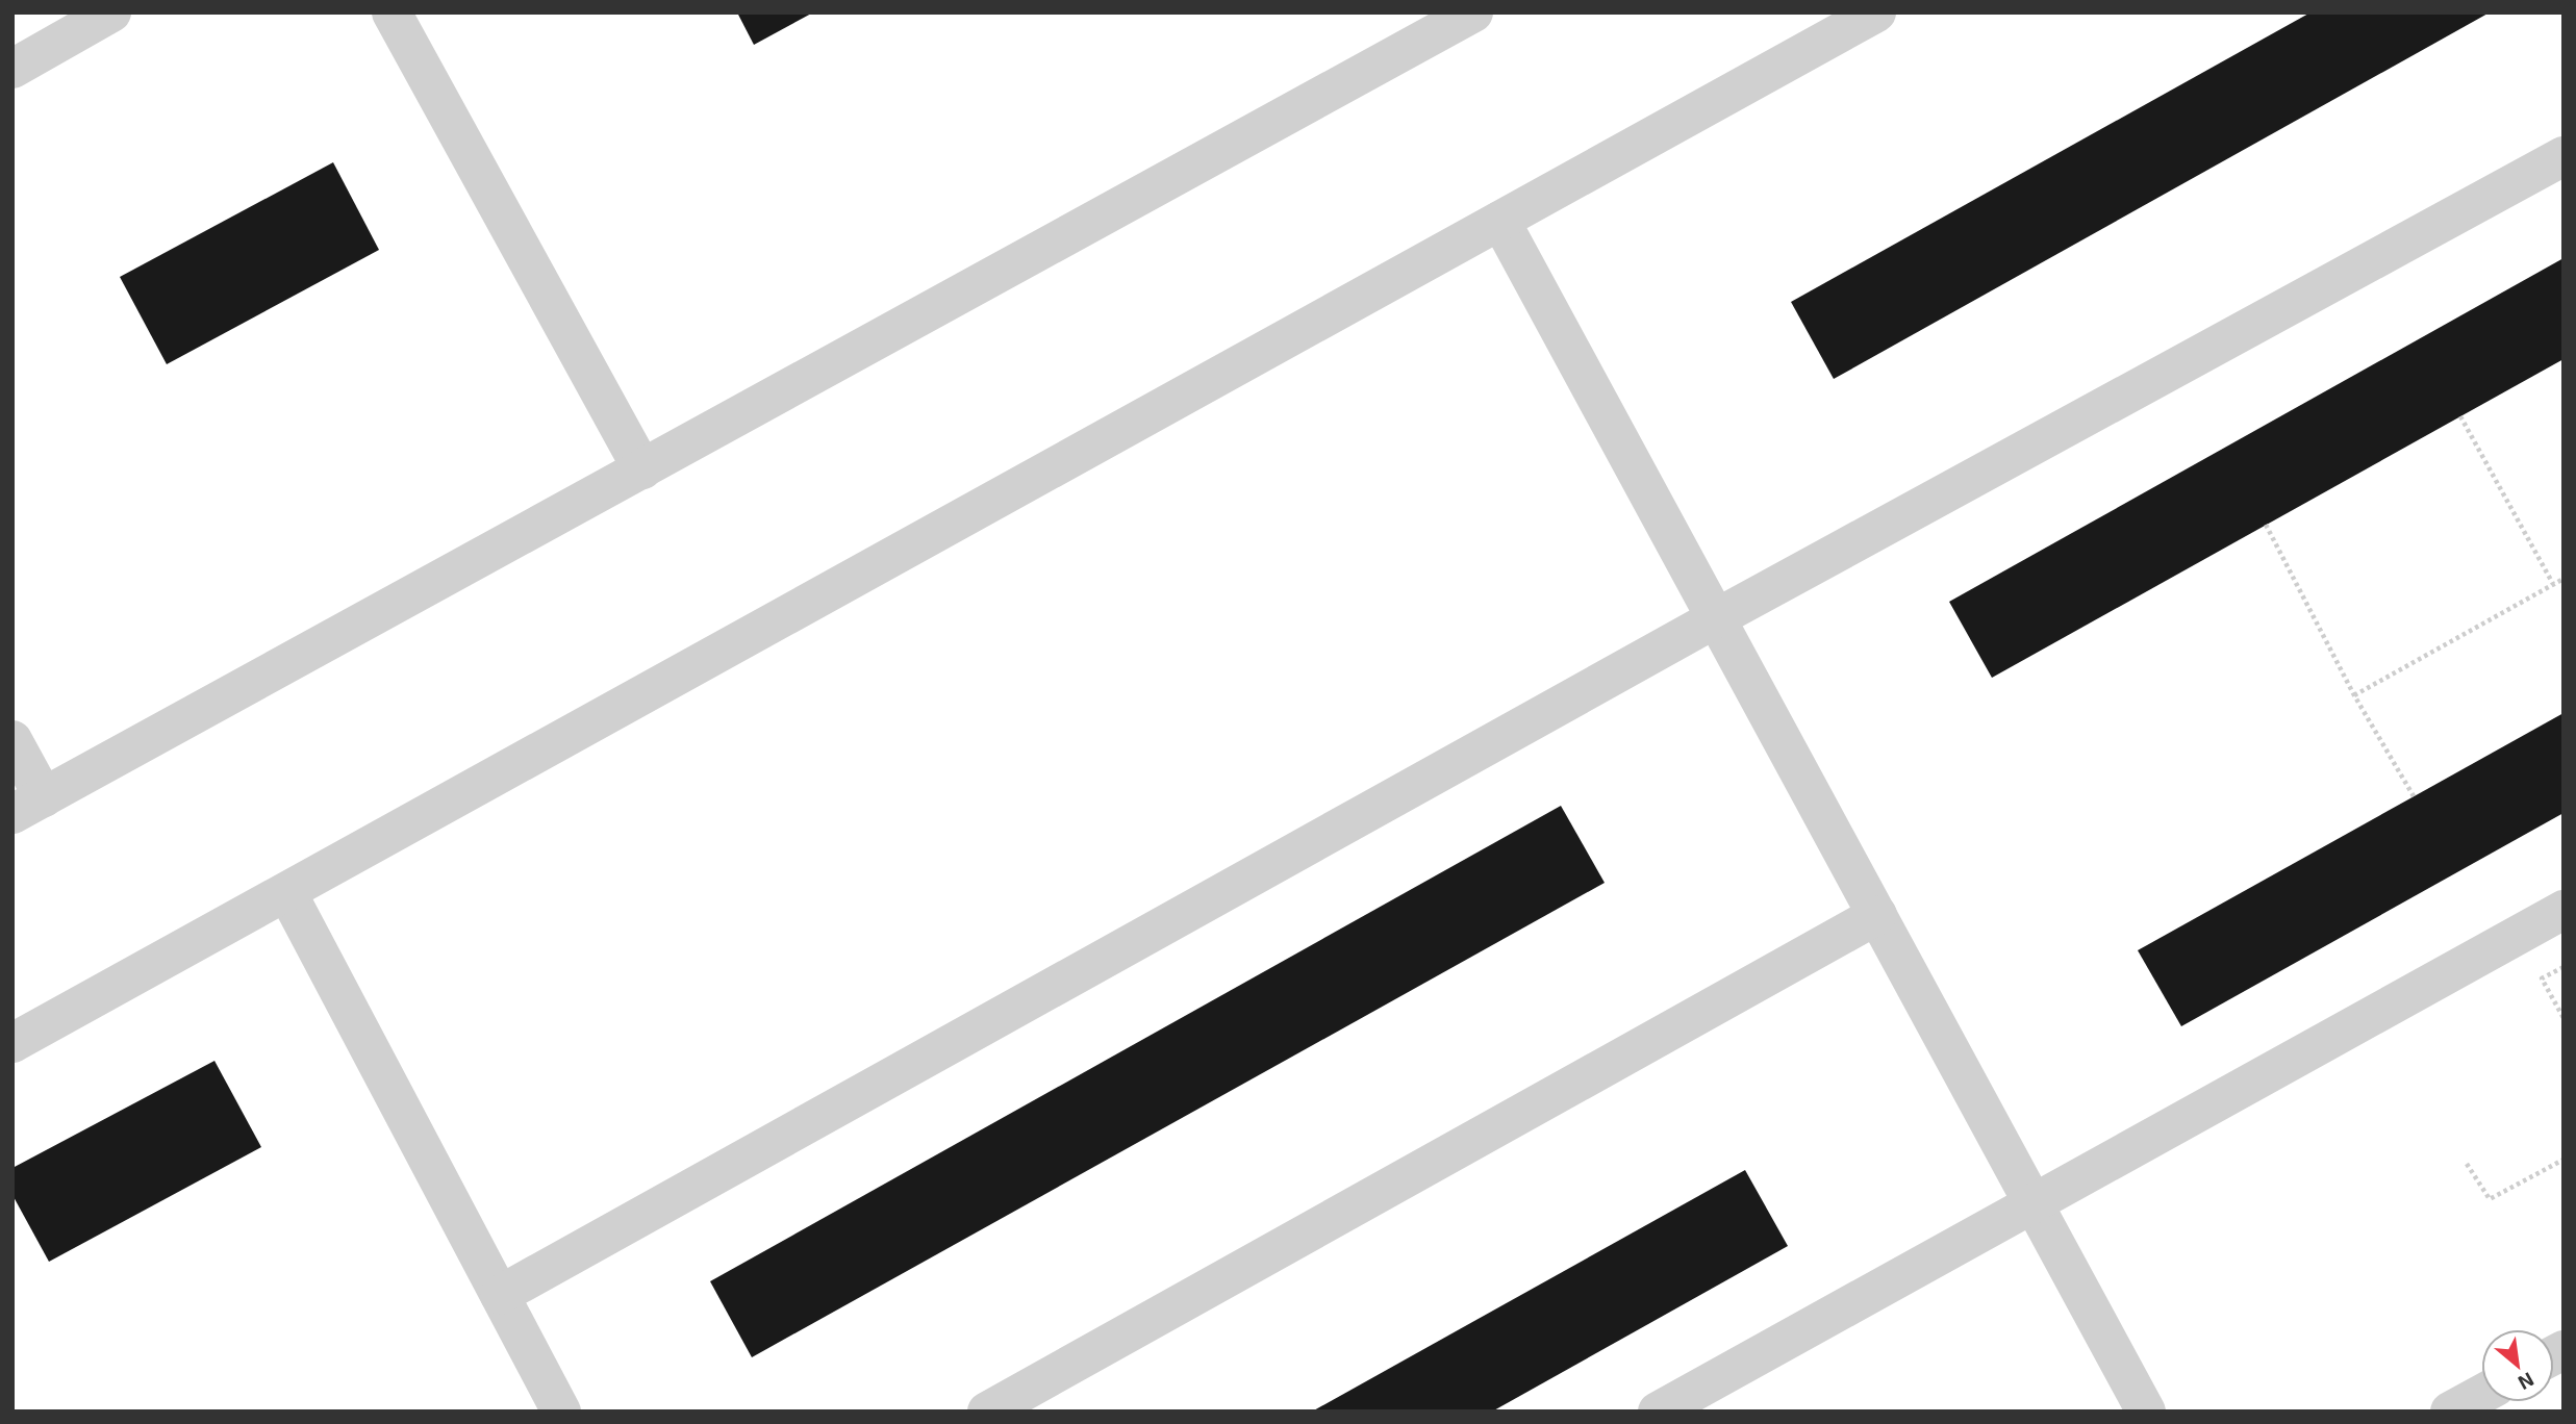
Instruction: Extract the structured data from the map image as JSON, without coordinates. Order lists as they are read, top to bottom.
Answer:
{
  "north": "bottom right"
}
